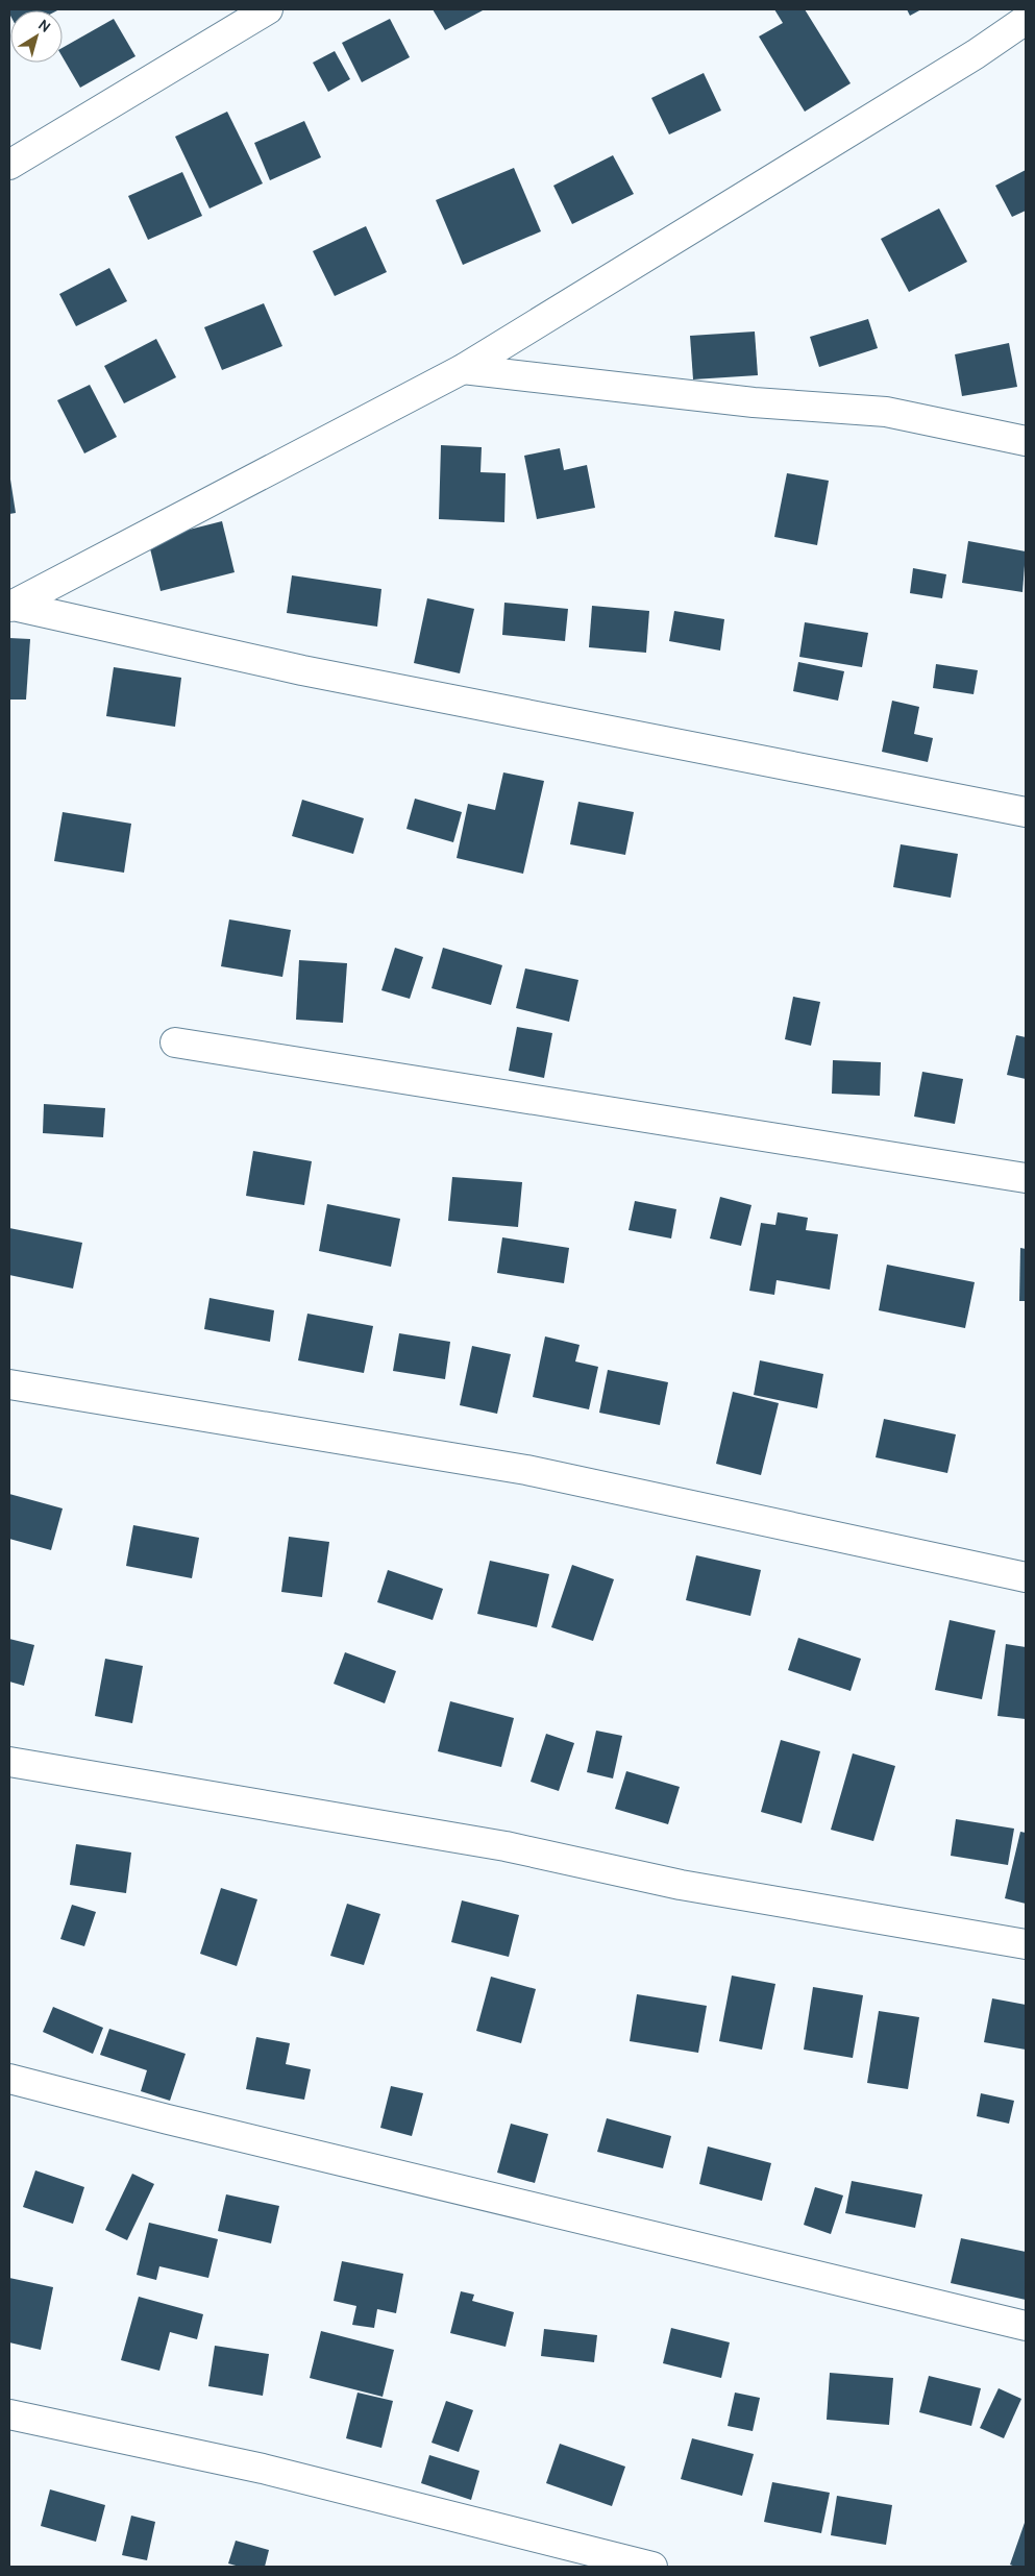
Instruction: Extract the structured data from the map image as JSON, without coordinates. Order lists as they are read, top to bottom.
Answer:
{
  "north": "top right"
}
